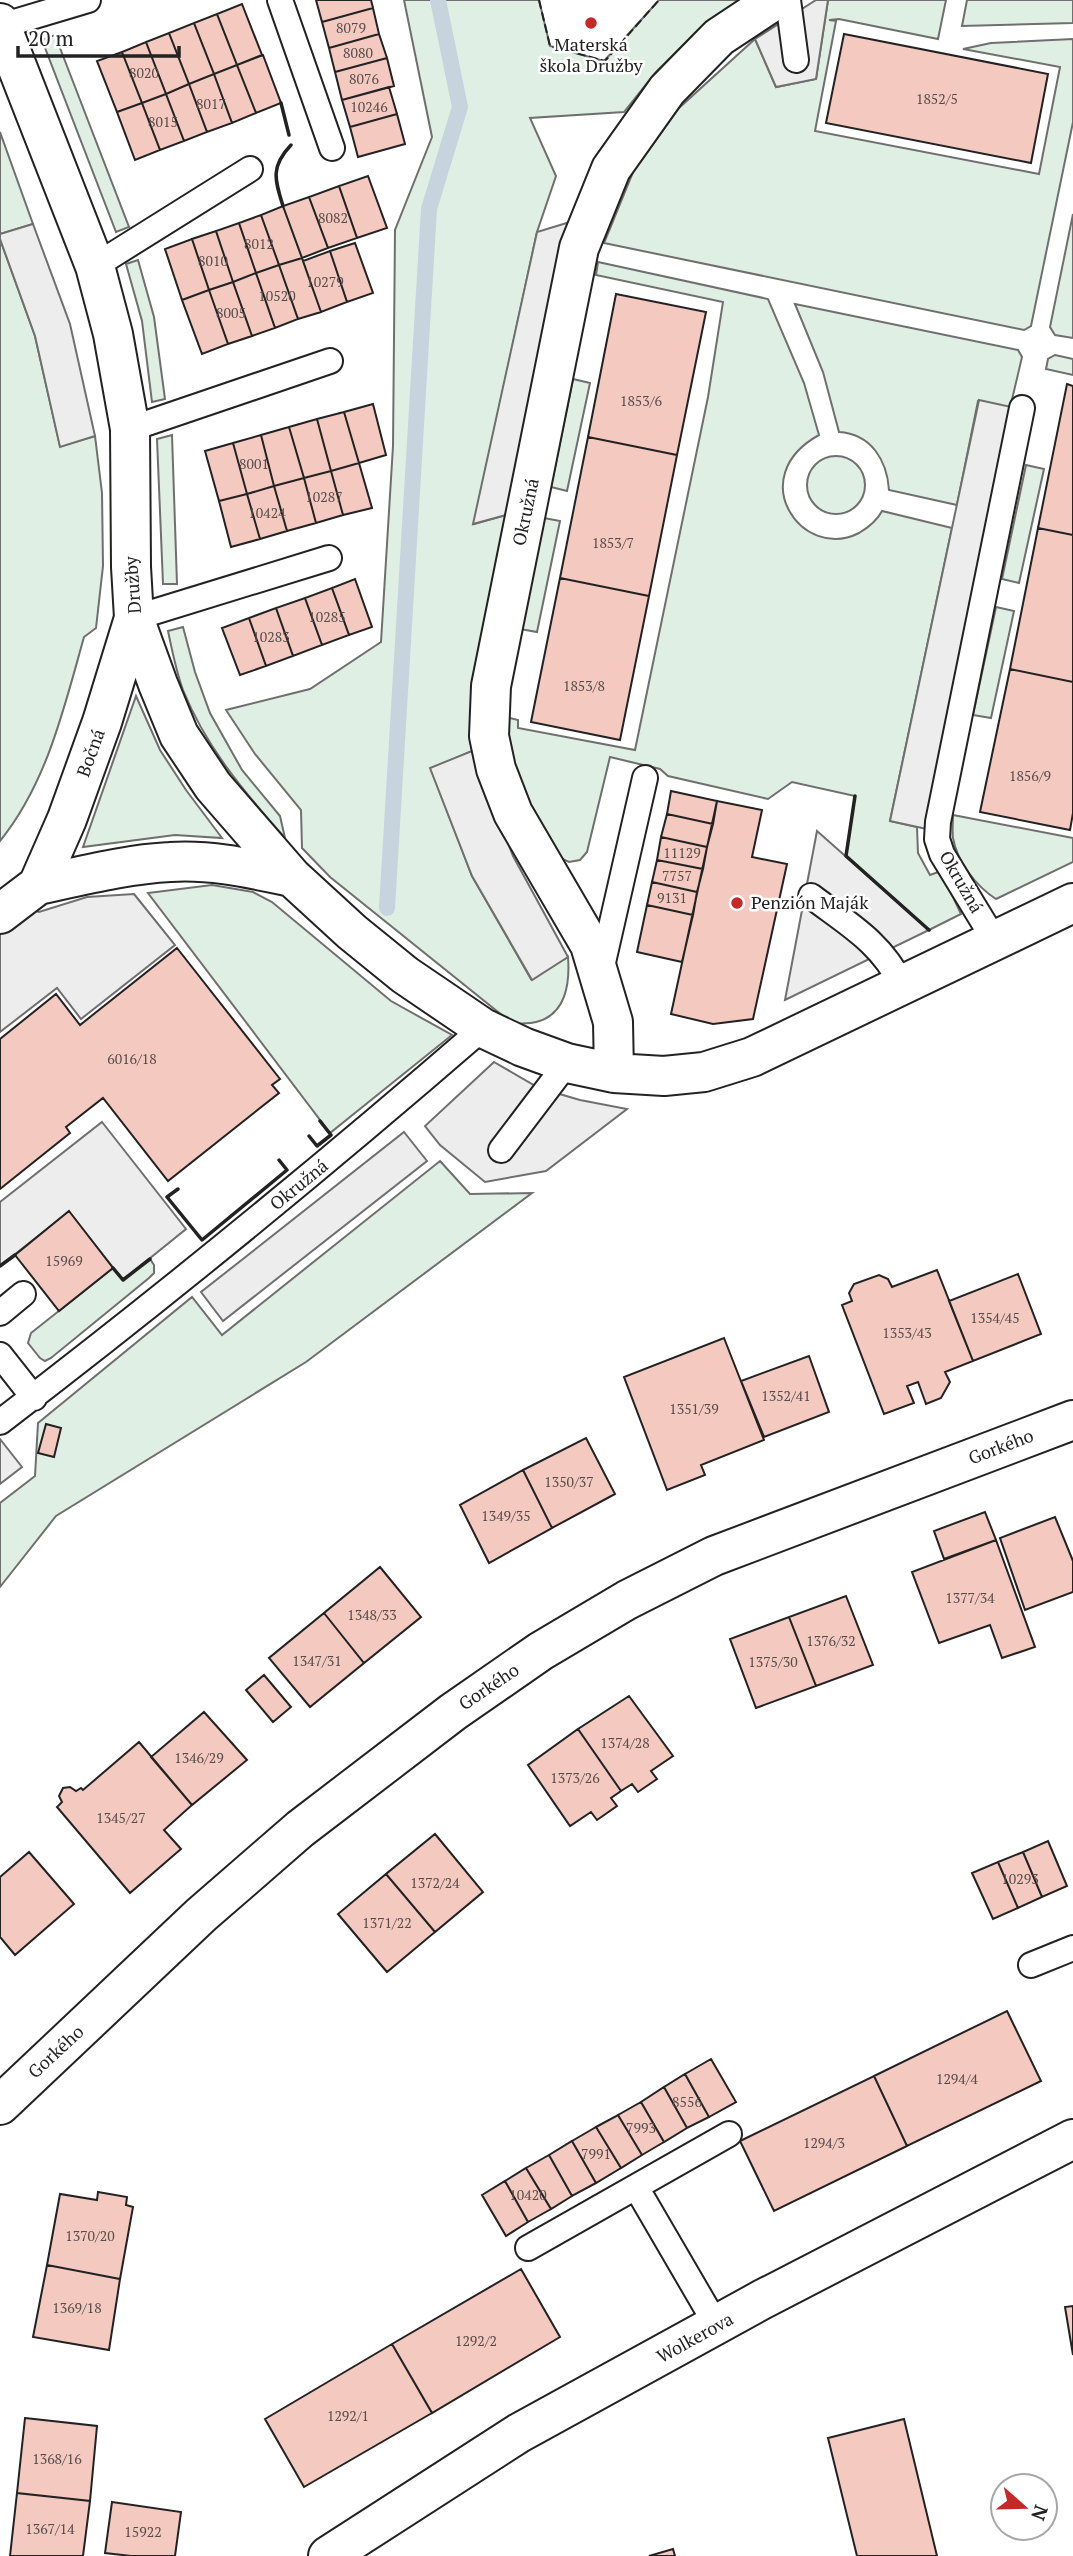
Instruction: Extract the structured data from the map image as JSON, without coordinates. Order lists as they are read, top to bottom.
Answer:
{
  "streets": {
    "street": [
      "Okružná",
      "Družby",
      "Bočná",
      "Gorkého",
      "Wolkerova"
    ]
  },
  "crossings": [
    ["Okružná", "Družby"],
    ["Družby", "Bočná"]
  ],
  "places": ["Materská škola Družby", "Penzión Maják"],
  "house_numbers": [
    "8079",
    "8080",
    "8020",
    "8076",
    "1852/5",
    "8017",
    "10246",
    "8015",
    "8082",
    "8012",
    "8010",
    "10279",
    "10520",
    "8005",
    "1853/6",
    "8001",
    "10287",
    "10424",
    "1853/7",
    "10285",
    "10283",
    "1853/8",
    "1856/9",
    "11129",
    "7757",
    "9131",
    "6016/18",
    "15969",
    "1354/45",
    "1353/43",
    "1352/41",
    "1351/39",
    "1350/37",
    "1349/35",
    "1377/34",
    "1348/33",
    "1376/32",
    "1347/31",
    "1375/30",
    "1374/28",
    "1346/29",
    "1373/26",
    "1345/27",
    "10293",
    "1372/24",
    "1371/22",
    "1294/4",
    "8556",
    "7993",
    "1294/3",
    "7991",
    "10420",
    "1370/20",
    "1369/18",
    "1292/2",
    "1292/1",
    "1368/16",
    "1367/14",
    "15922"
  ],
  "scale_bar": "20 m",
  "north": "right"
}
